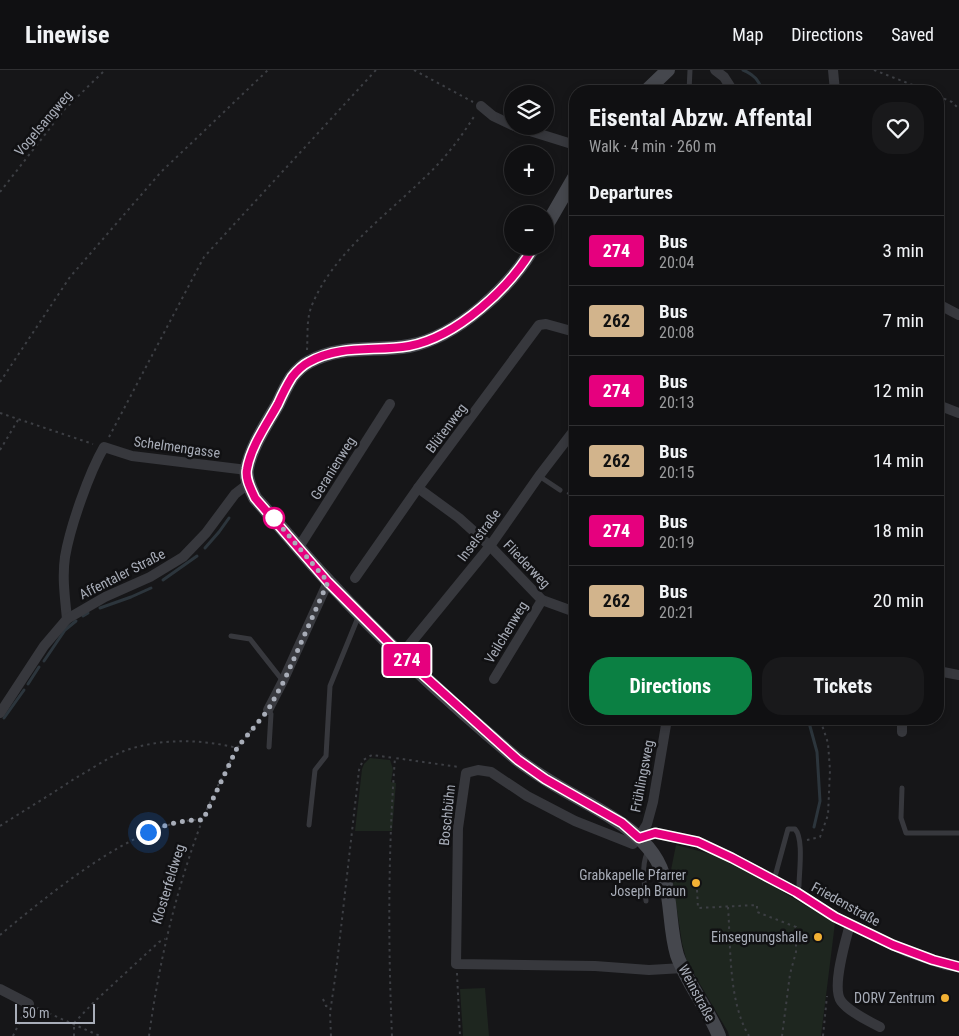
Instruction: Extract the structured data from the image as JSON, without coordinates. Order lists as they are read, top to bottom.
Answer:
{
  "streets": {
    "main road": ["Weinstraße"],
    "street": [
      "Blütenweg",
      "Schelmengasse",
      "Geranienweg",
      "Inselstraße",
      "Fliederweg",
      "Affentaler Straße",
      "Veilchenweg",
      "Frühlingsweg",
      "Boschbühn",
      "Friedenstraße"
    ],
    "path": ["Vogelsangweg", "Klosterfeldweg"]
  },
  "crossings": [
    ["Blütenweg", "Fliederweg"],
    ["Schelmengasse", "Affentaler Straße"],
    ["Schelmengasse", "Weinstraße"],
    ["Geranienweg", "Weinstraße"],
    ["Inselstraße", "Fliederweg"],
    ["Inselstraße", "Weinstraße"],
    ["Fliederweg", "Veilchenweg"],
    ["Affentaler Straße", "Weinstraße"],
    ["Frühlingsweg", "Boschbühn"],
    ["Frühlingsweg", "Friedenstraße"],
    ["Frühlingsweg", "Weinstraße"],
    ["Boschbühn", "Friedenstraße"],
    ["Boschbühn", "Weinstraße"],
    ["Friedenstraße", "Weinstraße"]
  ],
  "places": ["Grabkapelle Pfarrer Joseph Braun", "Einsegnungshalle", "DORV Zentrum"],
  "lines": ["bus line 274"],
  "scale_bar": "50 m",
  "page": {
    "header": "Linewise",
    "nav": ["Map", "Directions", "Saved"],
    "on_map": "274",
    "map_buttons": ["+", "−"],
    "heading": [
      ["Eisental Abzw. Affental", "Walk · 4 min · 260 m"],
      "Departures"
    ],
    "list": [
      {
        "mark": "274",
        "name": "Bus",
        "note": "20:04",
        "value": "3 min"
      },
      {
        "mark": "262",
        "name": "Bus",
        "note": "20:08",
        "value": "7 min"
      },
      {
        "mark": "274",
        "name": "Bus",
        "note": "20:13",
        "value": "12 min"
      },
      {
        "mark": "262",
        "name": "Bus",
        "note": "20:15",
        "value": "14 min"
      },
      {
        "mark": "274",
        "name": "Bus",
        "note": "20:19",
        "value": "18 min"
      },
      {
        "mark": "262",
        "name": "Bus",
        "note": "20:21",
        "value": "20 min"
      }
    ],
    "buttons": ["Directions", "Tickets"],
    "scale": "50 m"
  }
}
